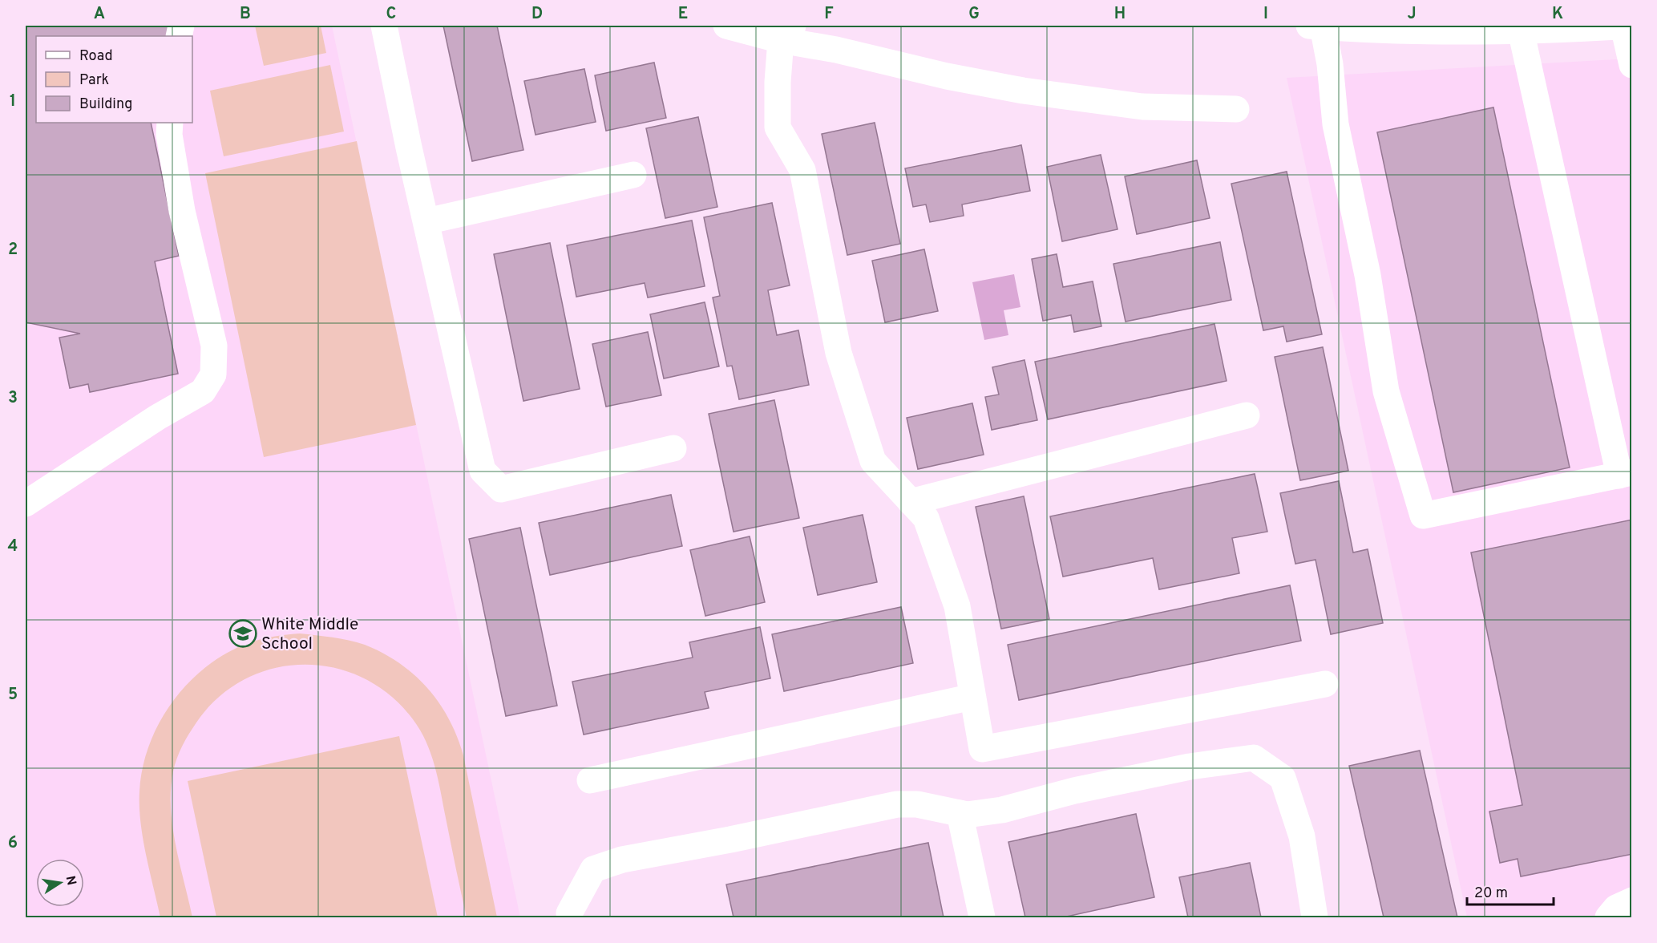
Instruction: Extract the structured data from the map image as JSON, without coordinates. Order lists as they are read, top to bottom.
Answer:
{
  "places": {
    "school or university": ["White Middle School"]
  },
  "legend": ["Road", "Park", "Building"],
  "scale_bar": "20 m",
  "north": "right",
  "grid": {
    "columns": [
      "A",
      "B",
      "C",
      "D",
      "E",
      "F",
      "G",
      "H",
      "I",
      "J",
      "K"
    ],
    "rows": [
      "1",
      "2",
      "3",
      "4",
      "5",
      "6"
    ]
  }
}
